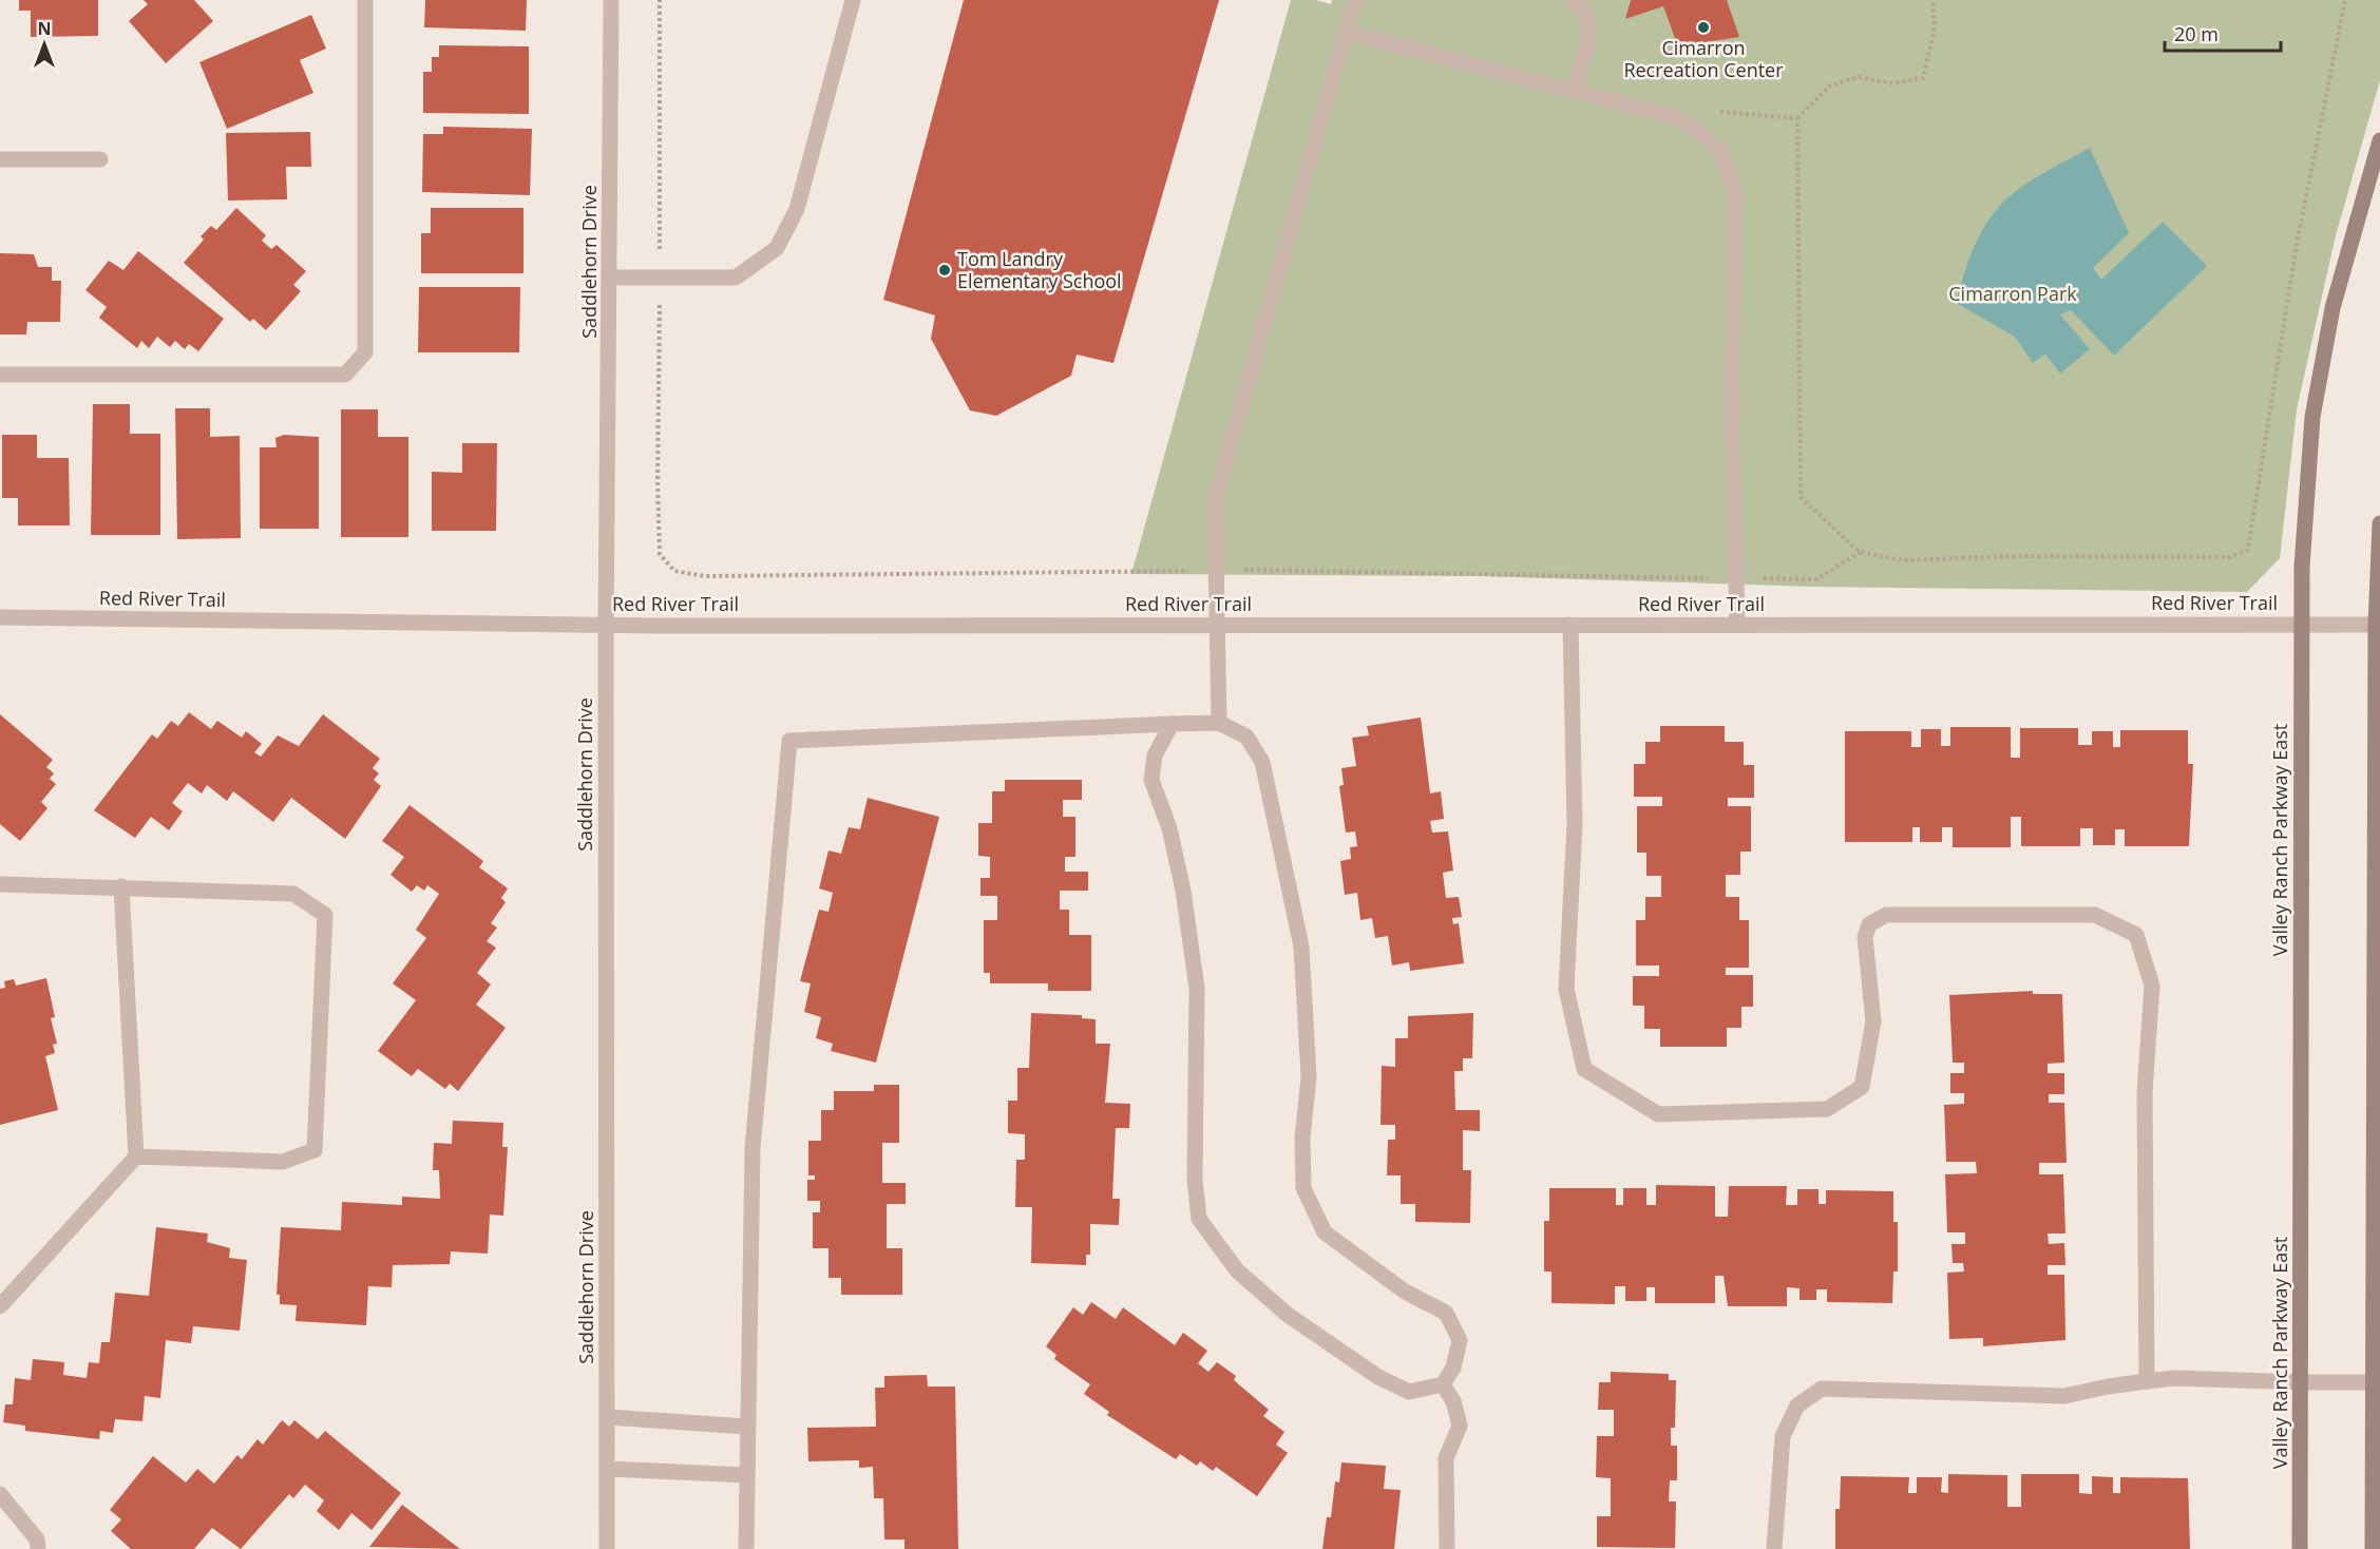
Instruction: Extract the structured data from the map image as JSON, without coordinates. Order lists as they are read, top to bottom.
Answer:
{
  "streets": {
    "main road": ["Valley Ranch Parkway East"],
    "street": ["Saddlehorn Drive", "Red River Trail"]
  },
  "crossings": [
    ["Saddlehorn Drive", "Red River Trail"],
    ["Red River Trail", "Valley Ranch Parkway East"]
  ],
  "parks": ["Cimarron Park"],
  "places": ["Cimarron Recreation Center", "Tom Landry Elementary School"],
  "scale_bar": "20 m",
  "north": "top"
}
